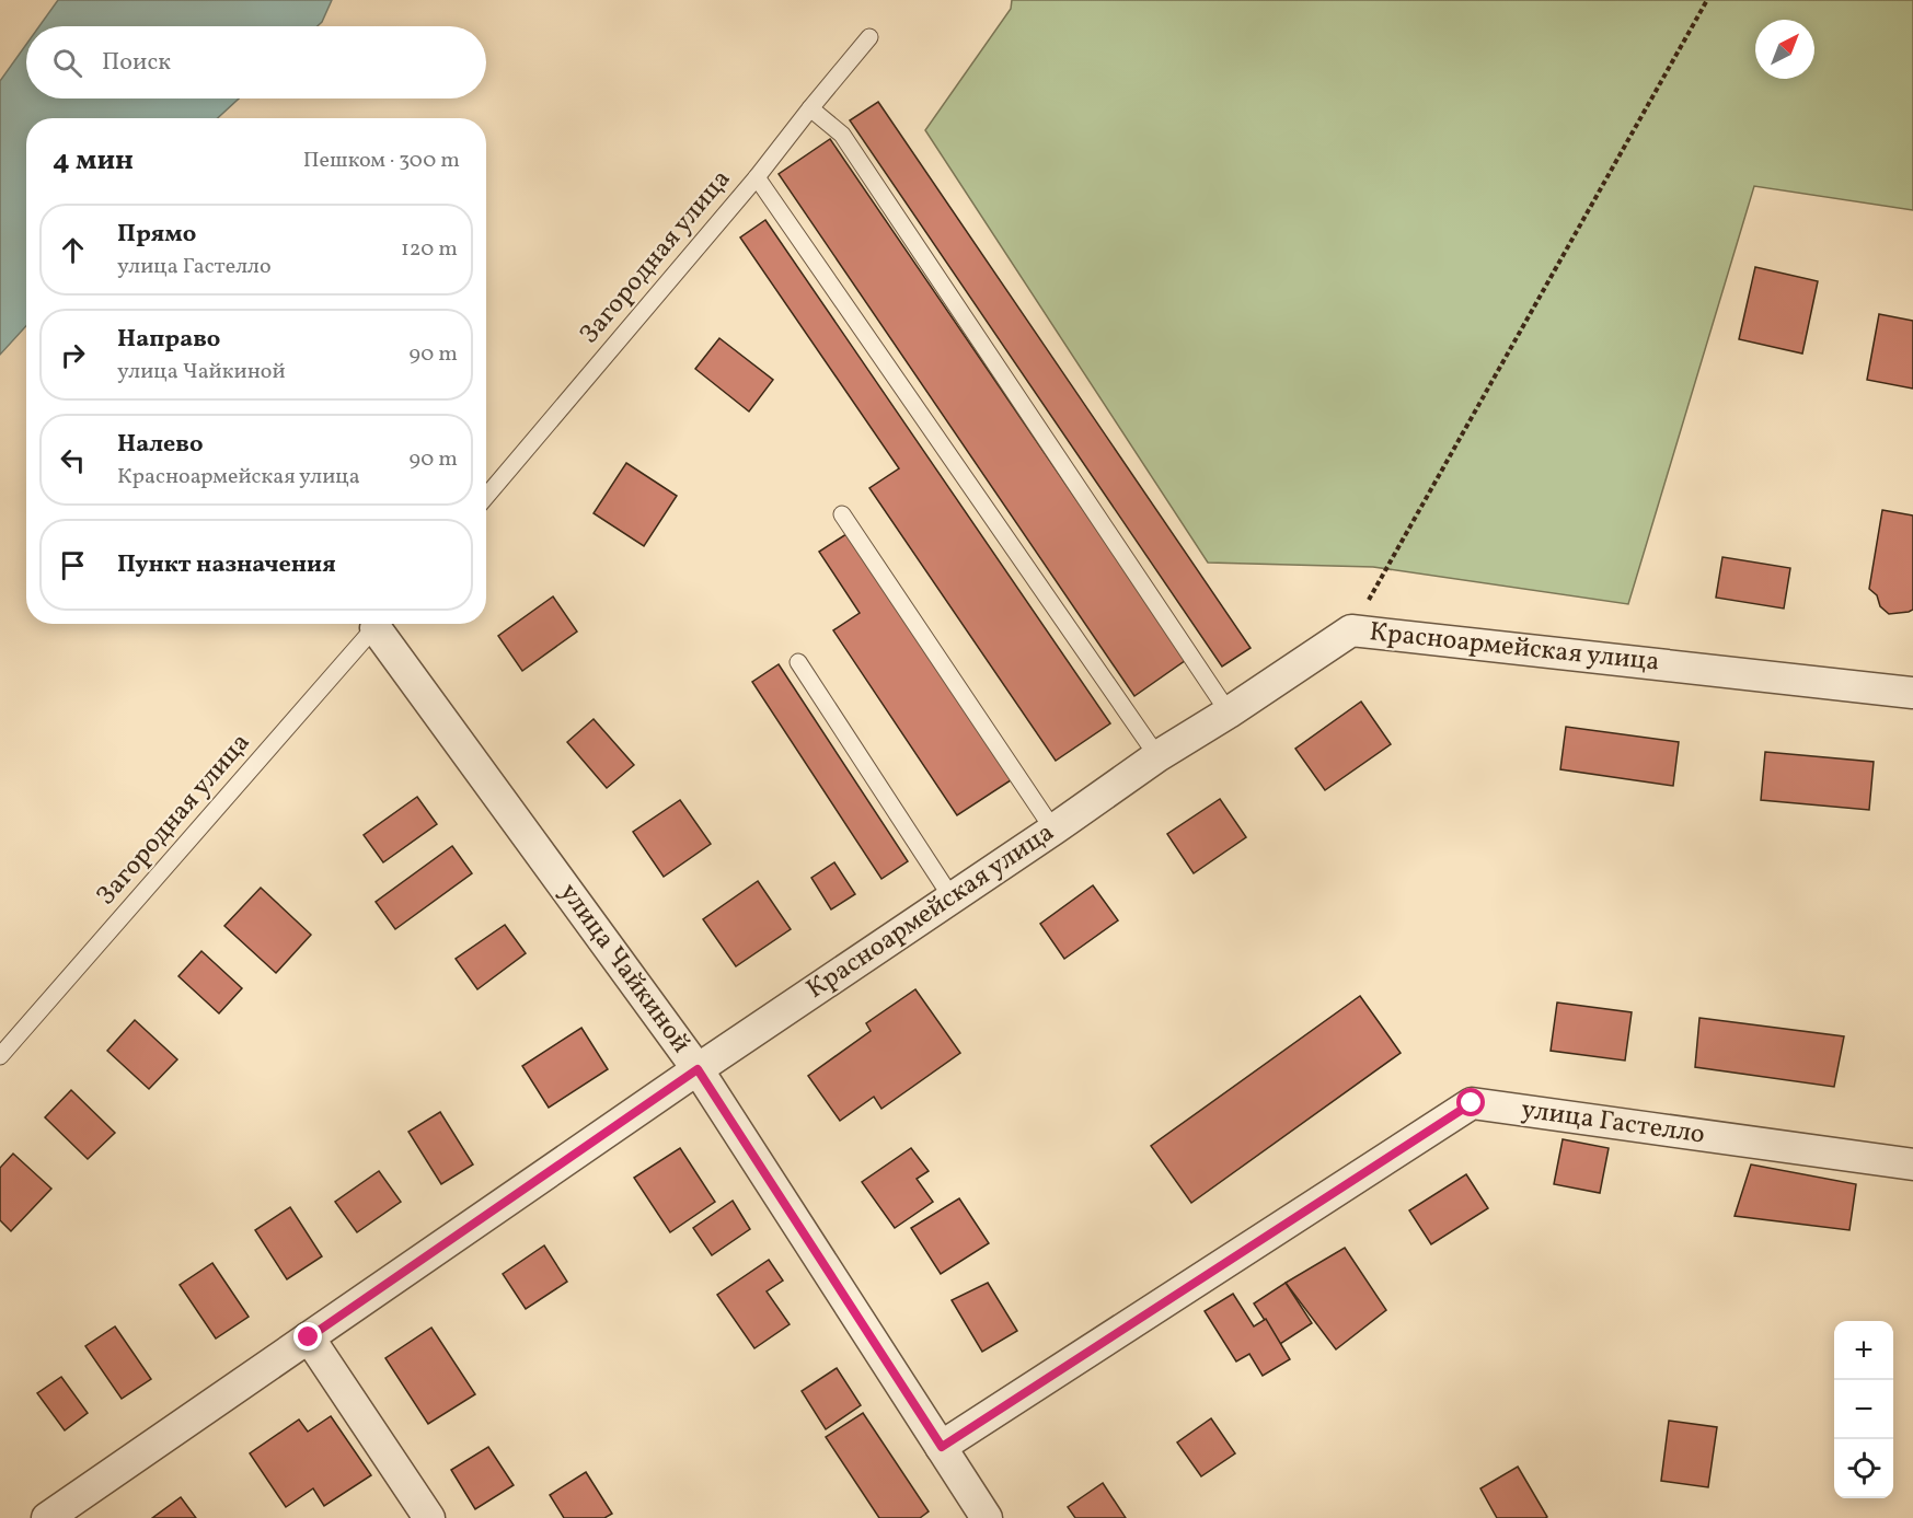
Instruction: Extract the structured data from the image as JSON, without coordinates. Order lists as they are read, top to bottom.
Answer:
{
  "streets": {
    "street": ["Красноармейская улица", "улица Чайкиной", "улица Гастелло"],
    "lane": ["Загородная улица"]
  },
  "crossings": [
    ["Красноармейская улица", "улица Чайкиной"],
    ["улица Чайкиной", "улица Гастелло"]
  ],
  "north": "top right",
  "page": {
    "search": "Поиск",
    "heading": ["4 мин", "Пешком · 300 m"],
    "list": [
      ["Прямо", "улица Гастелло", "120 m"],
      ["Направо", "улица Чайкиной", "90 m"],
      ["Налево", "Красноармейская улица", "90 m"],
      "Пункт назначения"
    ],
    "map_buttons": ["+", "−"]
  }
}
